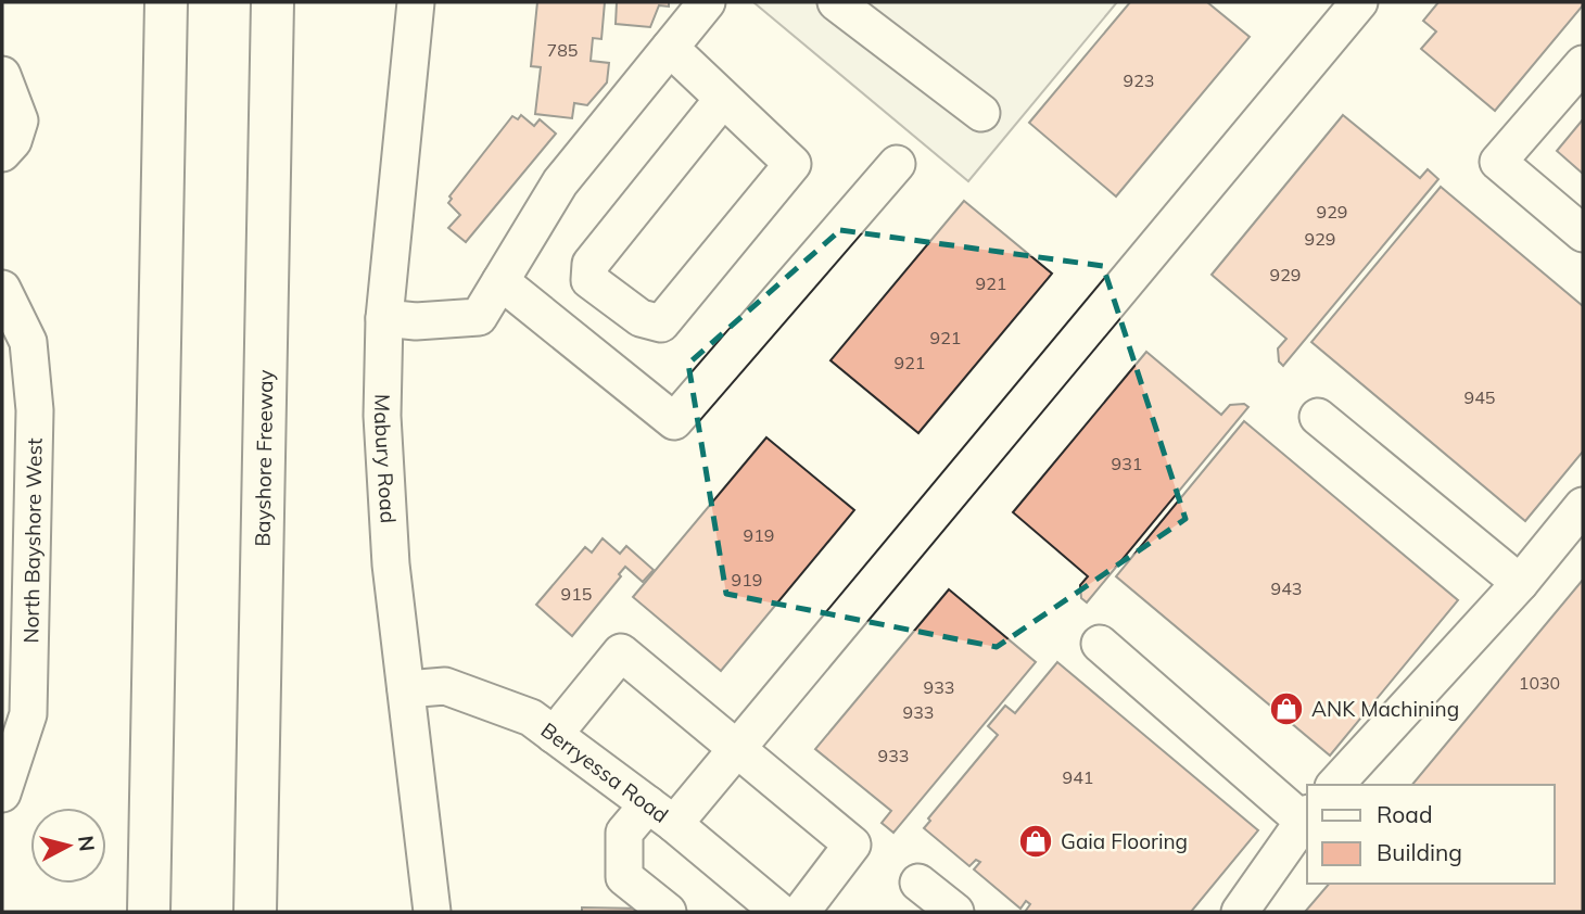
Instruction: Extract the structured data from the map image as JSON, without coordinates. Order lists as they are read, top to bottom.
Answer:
{
  "streets": {
    "highway": ["Bayshore Freeway"],
    "street": ["Mabury Road", "North Bayshore West", "Berryessa Road"]
  },
  "crossings": [
    ["Mabury Road", "Berryessa Road"]
  ],
  "places": {
    "shop": ["ANK Machining", "Gaia Flooring"]
  },
  "house_numbers": [
    "785",
    "923",
    "929",
    "929",
    "929",
    "921",
    "921",
    "921",
    "945",
    "931",
    "919",
    "919",
    "943",
    "915",
    "1030",
    "933",
    "933",
    "933",
    "941"
  ],
  "legend": ["Road", "Building"],
  "north": "right"
}
